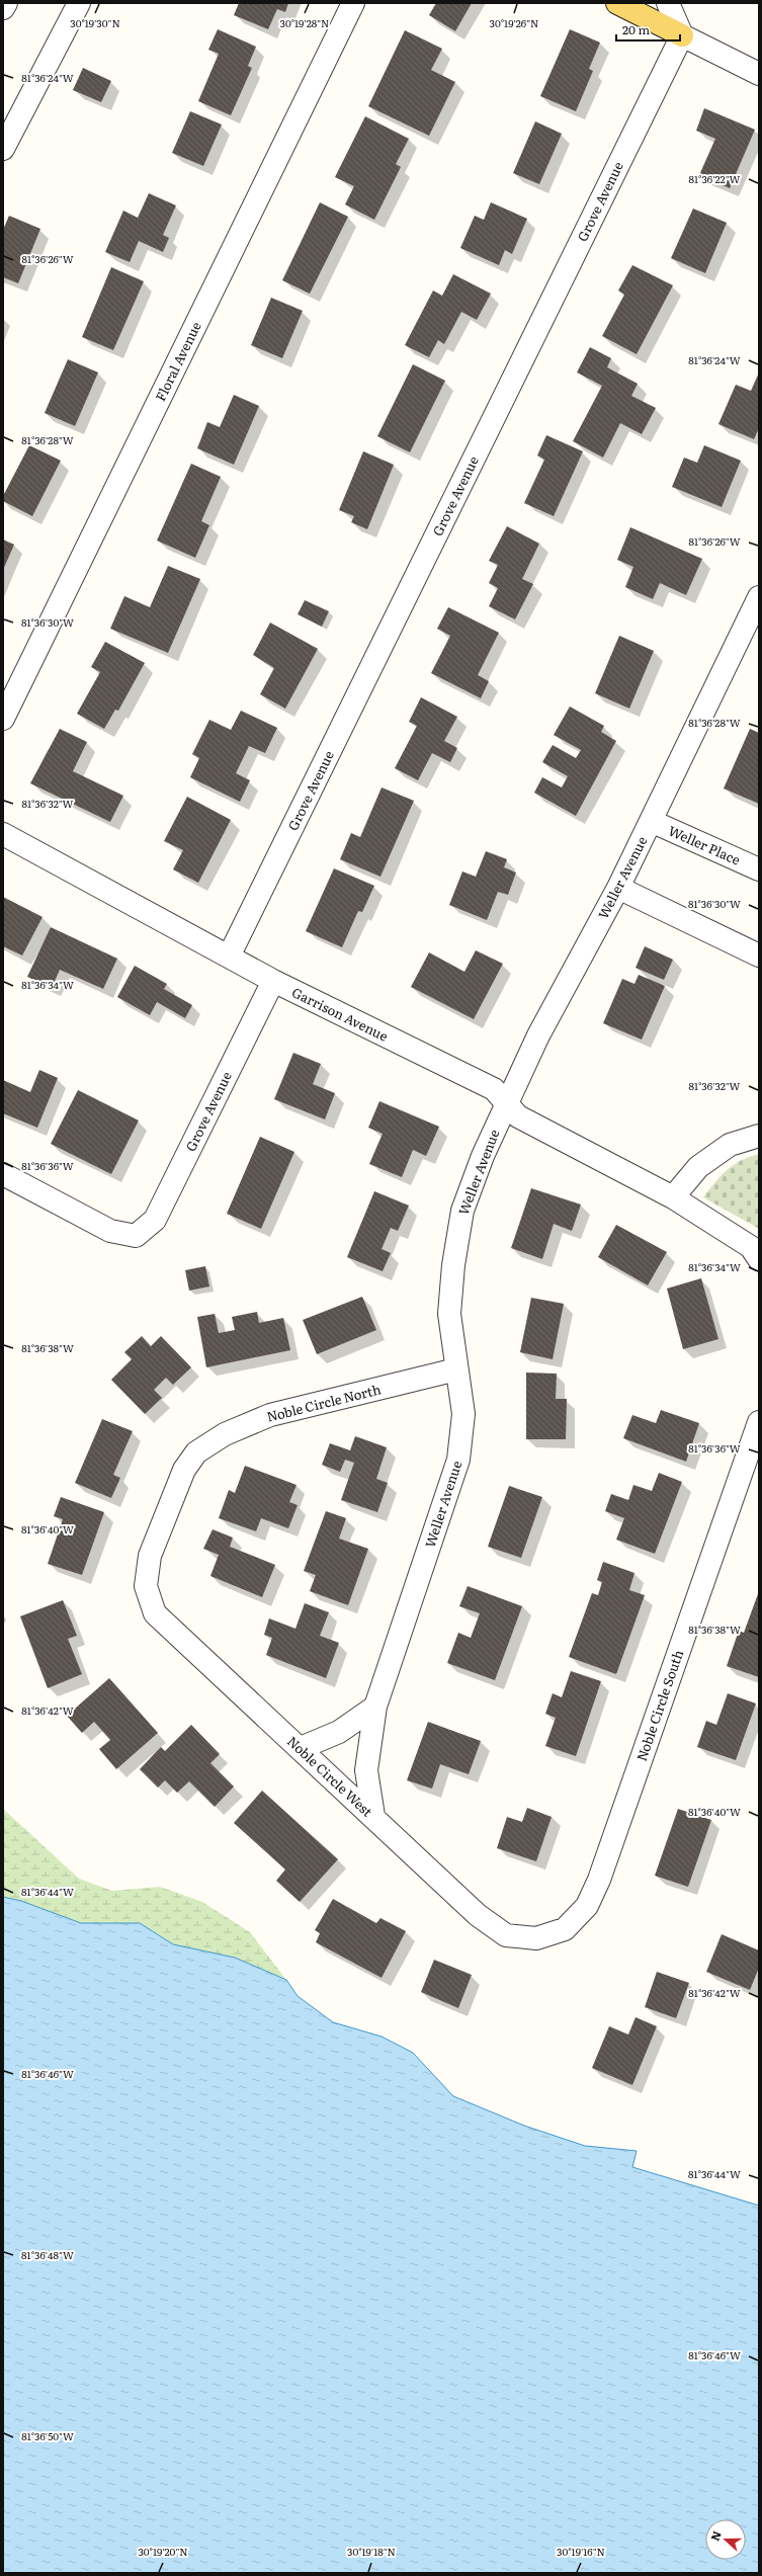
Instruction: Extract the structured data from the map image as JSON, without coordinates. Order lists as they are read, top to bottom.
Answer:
{
  "streets": {
    "street": [
      "Grove Avenue",
      "Floral Avenue",
      "Weller Place",
      "Weller Avenue",
      "Garrison Avenue",
      "Noble Circle North",
      "Noble Circle South",
      "Noble Circle West"
    ]
  },
  "crossings": [
    ["Grove Avenue", "Garrison Avenue"],
    ["Weller Place", "Weller Avenue"],
    ["Weller Avenue", "Garrison Avenue"],
    ["Weller Avenue", "Noble Circle North"],
    ["Weller Avenue", "Noble Circle West"],
    ["Noble Circle North", "Noble Circle West"],
    ["Noble Circle South", "Noble Circle West"]
  ],
  "scale_bar": "20 m",
  "north": "left",
  "coordinates": [
    "30°19'30\"N",
    "30°19'28\"N",
    "30°19'26\"N",
    "81°36'24\"W",
    "81°36'22\"W",
    "81°36'26\"W",
    "81°36'28\"W",
    "81°36'30\"W",
    "81°36'32\"W",
    "81°36'34\"W",
    "81°36'36\"W",
    "81°36'38\"W",
    "81°36'40\"W",
    "81°36'42\"W",
    "81°36'44\"W",
    "81°36'46\"W",
    "81°36'48\"W",
    "81°36'50\"W",
    "30°19'20\"N",
    "30°19'18\"N",
    "30°19'16\"N"
  ]
}
